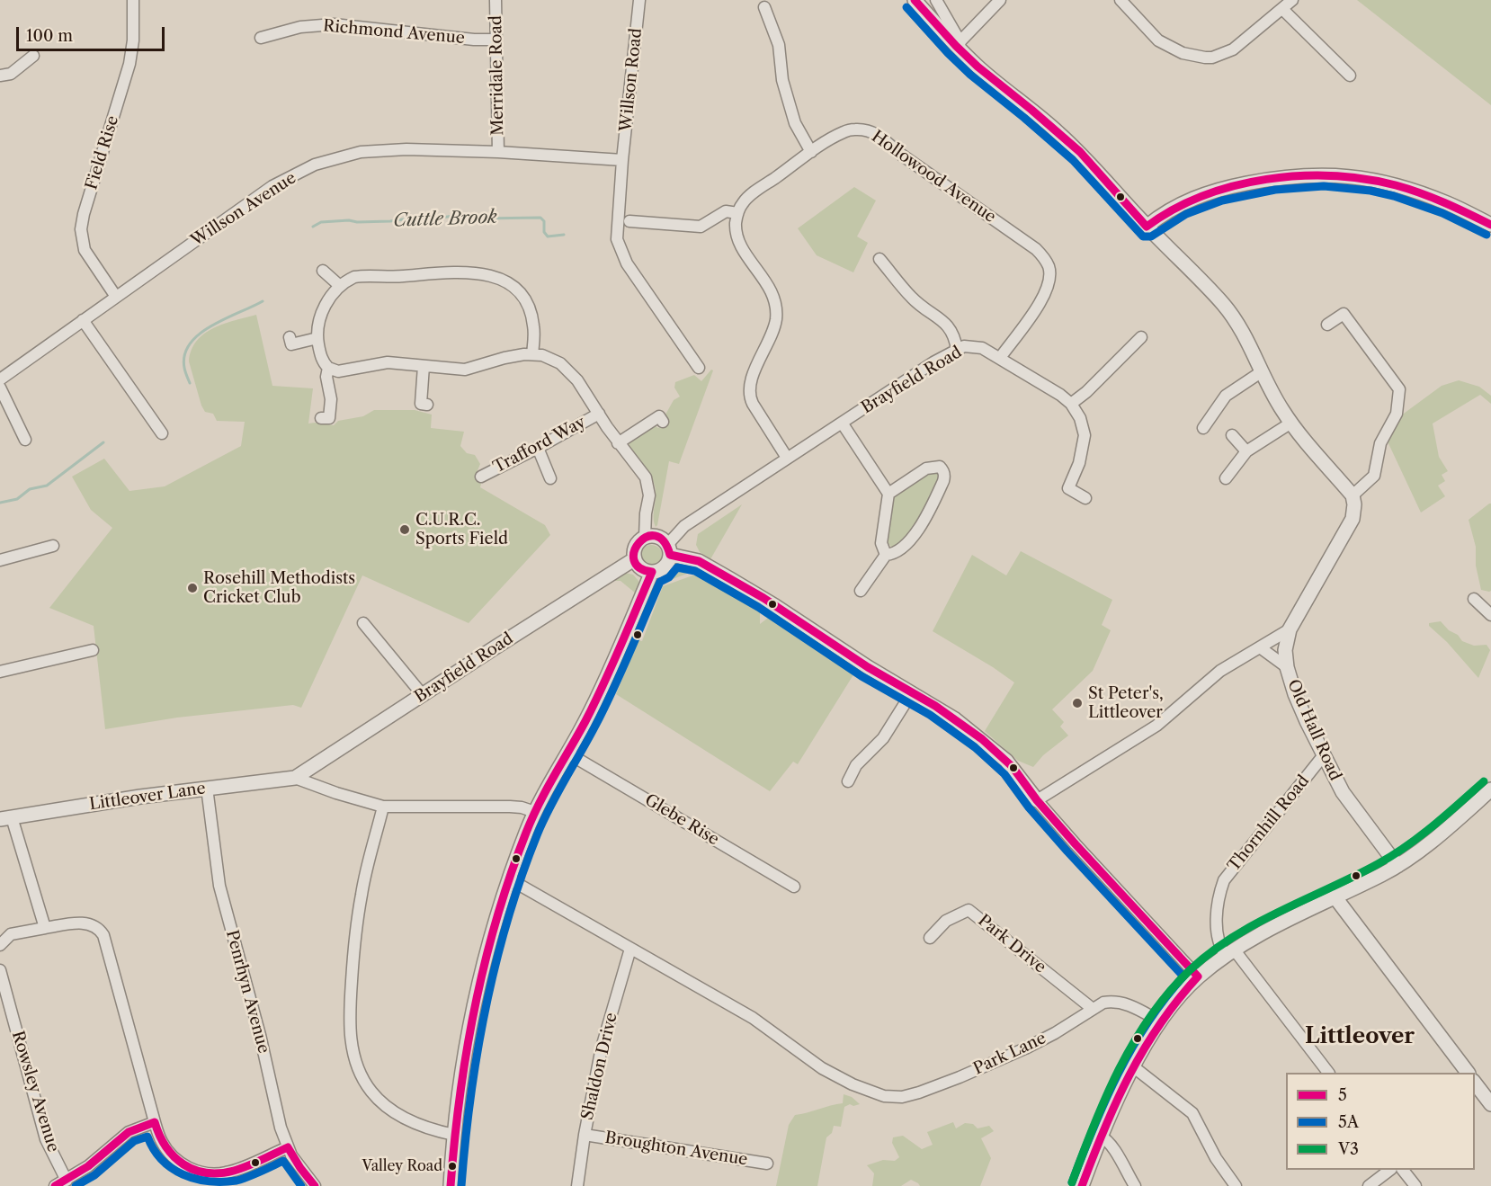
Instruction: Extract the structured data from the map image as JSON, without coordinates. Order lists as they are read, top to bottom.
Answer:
{
  "streets": {
    "street": [
      "Richmond Avenue",
      "Merridale Road",
      "Willson Road",
      "Field Rise",
      "Hollowood Avenue",
      "Willson Avenue",
      "Brayfield Road",
      "Trafford Way",
      "Old Hall Road",
      "Littleover Lane",
      "Glebe Rise",
      "Thornhill Road",
      "Park Drive",
      "Penrhyn Avenue",
      "Park Lane",
      "Shaldon Drive",
      "Rowsley Avenue",
      "Broughton Avenue"
    ]
  },
  "crossings": [
    ["Richmond Avenue", "Merridale Road"],
    ["Merridale Road", "Willson Avenue"],
    ["Willson Road", "Willson Avenue"],
    ["Field Rise", "Willson Avenue"],
    ["Hollowood Avenue", "Brayfield Road"],
    ["Brayfield Road", "Littleover Lane"],
    ["Old Hall Road", "Thornhill Road"],
    ["Littleover Lane", "Penrhyn Avenue"],
    ["Park Drive", "Park Lane"],
    ["Park Lane", "Shaldon Drive"],
    ["Shaldon Drive", "Broughton Avenue"]
  ],
  "districts": ["Littleover"],
  "water": ["Cuttle Brook"],
  "places": [
    "C.U.R.C. Sports Field",
    "Rosehill Methodists Cricket Club",
    "St Peter's, Littleover",
    "Valley Road"
  ],
  "lines": ["transit line 5", "transit line 5A", "transit line V3"],
  "legend": ["5", "5A", "V3"],
  "scale_bar": "100 m"
}
